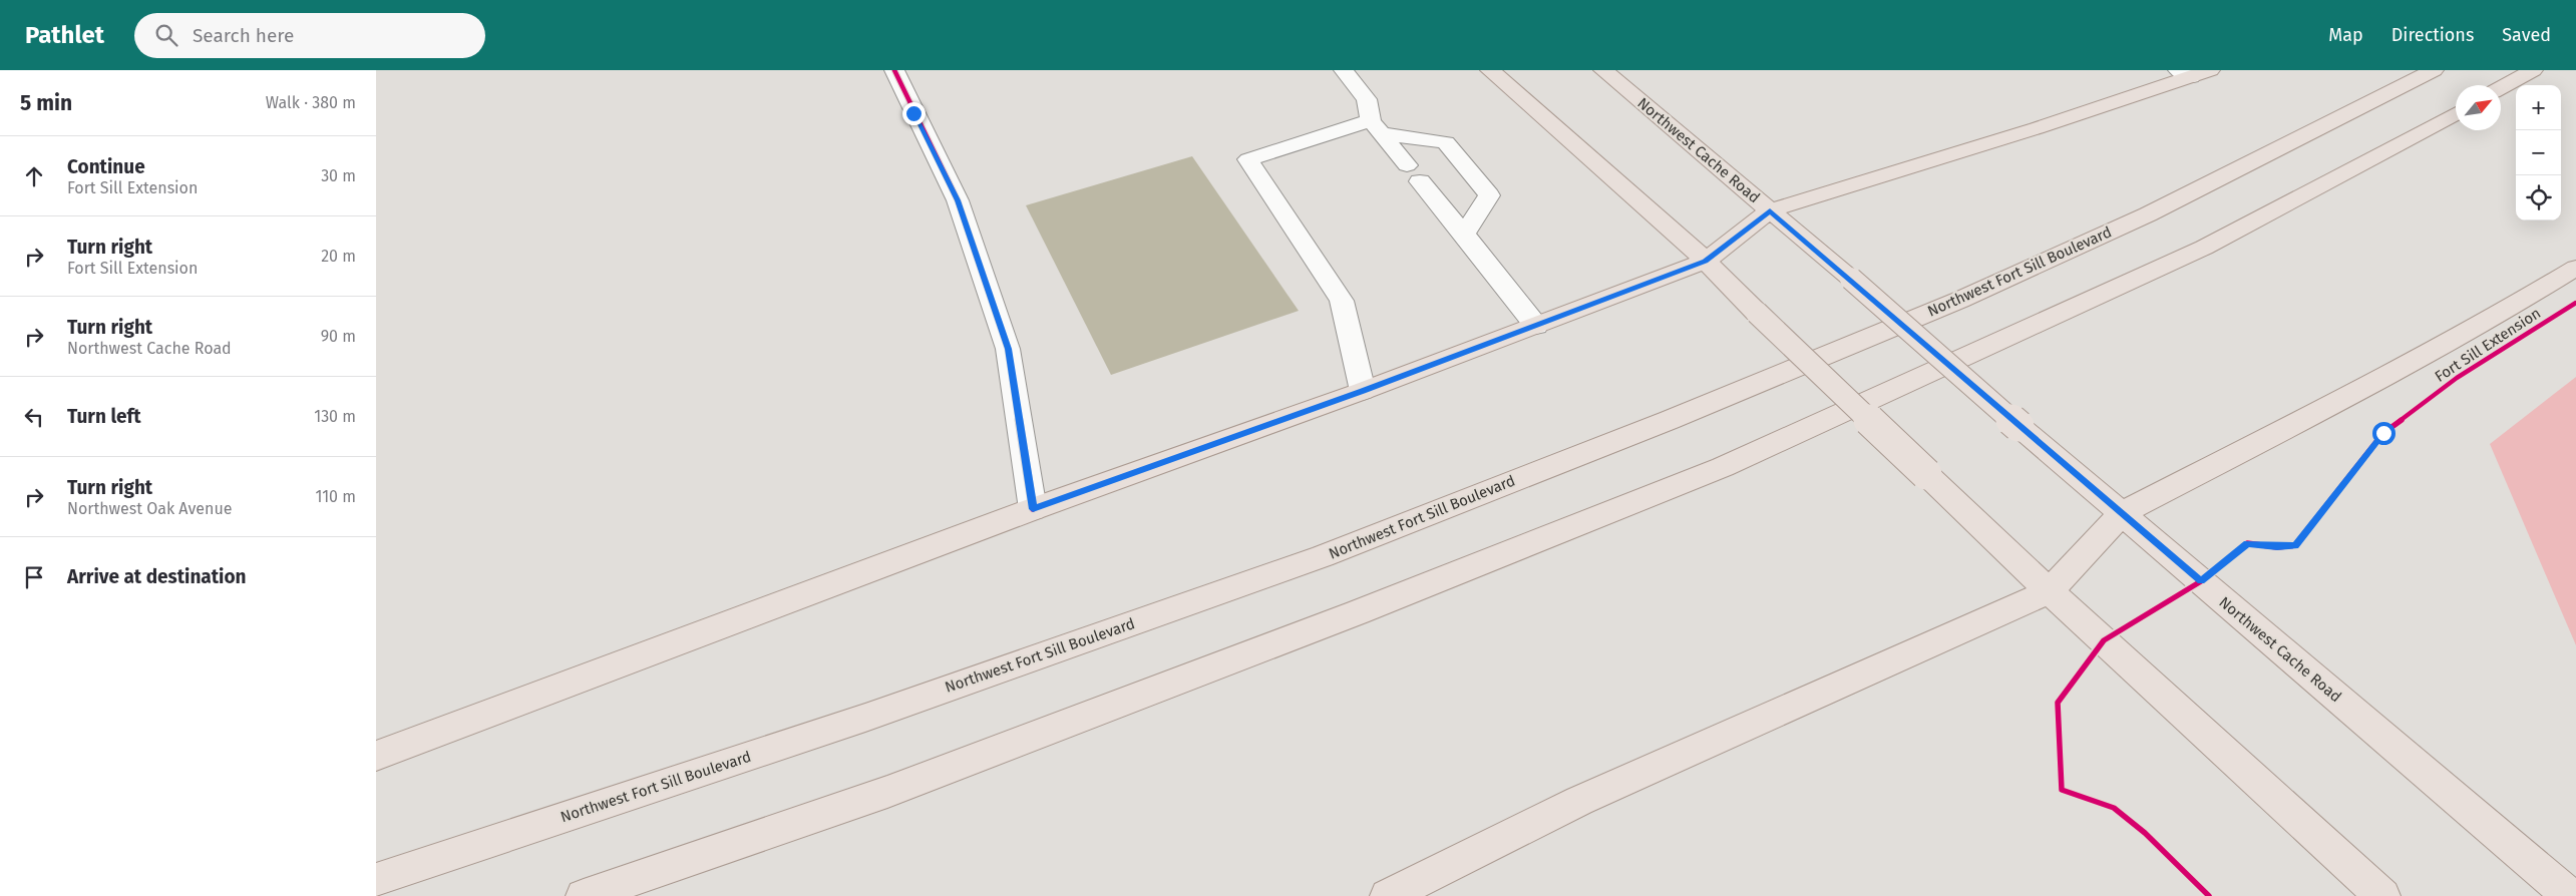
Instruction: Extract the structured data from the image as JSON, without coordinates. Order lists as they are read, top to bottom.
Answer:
{
  "streets": {
    "main road": ["Northwest Cache Road", "Northwest Fort Sill Boulevard"],
    "cycle path": ["Fort Sill Extension"]
  },
  "north": "top right",
  "page": {
    "header": "Pathlet",
    "search": "Search here",
    "nav": ["Map", "Directions", "Saved"],
    "heading": ["5 min", "Walk · 380 m"],
    "map_buttons": ["+", "−"],
    "list": [
      ["Continue", "Fort Sill Extension", "30 m"],
      ["Turn right", "Fort Sill Extension", "20 m"],
      ["Turn right", "Northwest Cache Road", "90 m"],
      ["Turn left", "130 m"],
      ["Turn right", "Northwest Oak Avenue", "110 m"],
      "Arrive at destination"
    ]
  }
}
